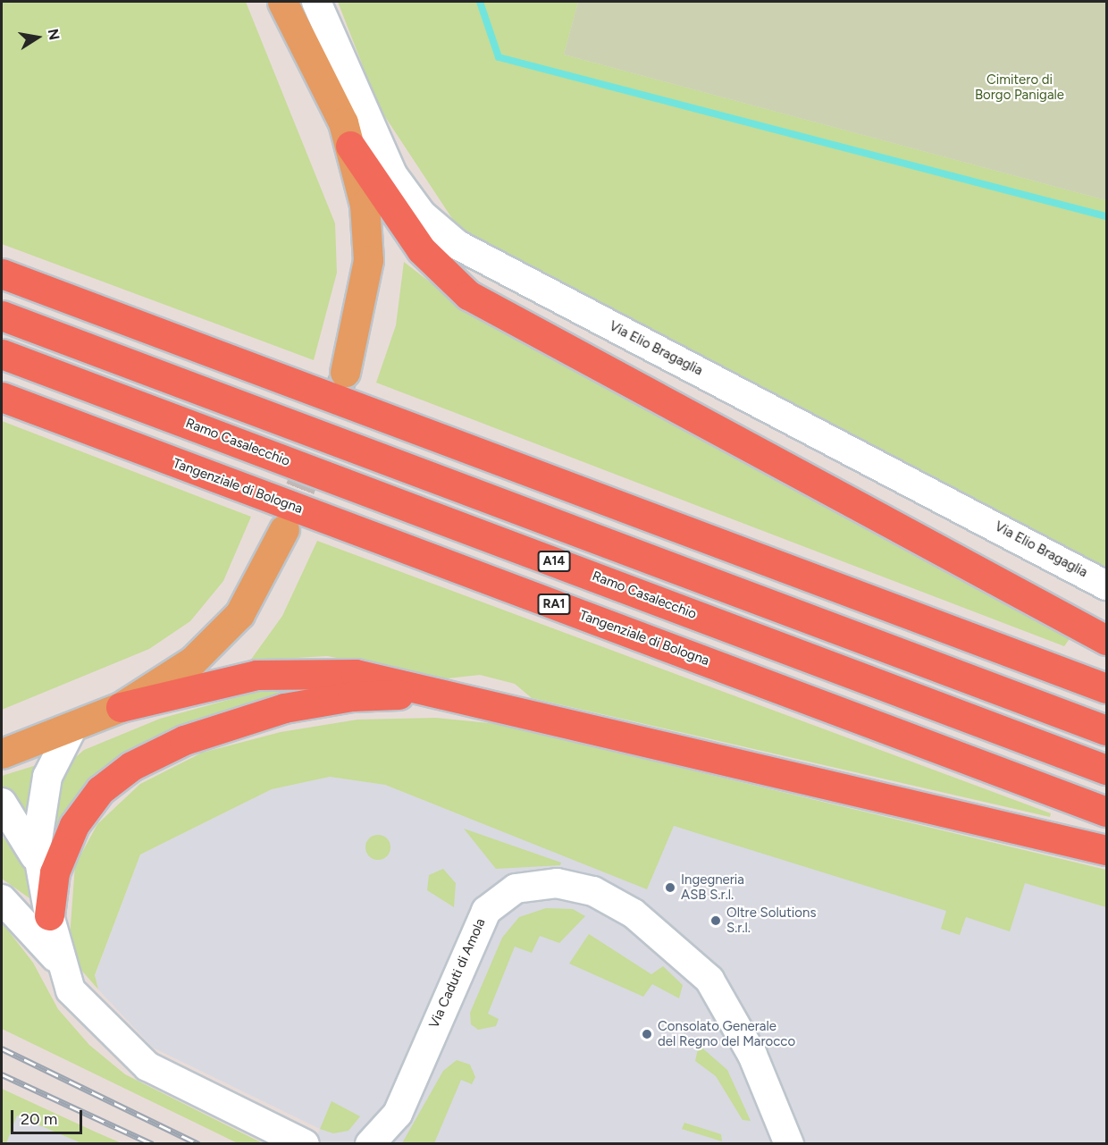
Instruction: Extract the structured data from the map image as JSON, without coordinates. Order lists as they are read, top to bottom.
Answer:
{
  "streets": {
    "highway": [
      "Ramo Casalecchio",
      "Tangenziale di Bologna",
      "A14",
      "RA1"
    ],
    "street": ["Via Elio Bragaglia", "Via Caduti di Amola"]
  },
  "parks": ["Cimitero di Borgo Panigale"],
  "places": ["Ingegneria ASB S.r.l.", "Oltre Solutions S.r.l.", "Consolato Generale del Regno del Marocco"],
  "scale_bar": "20 m",
  "north": "right"
}
